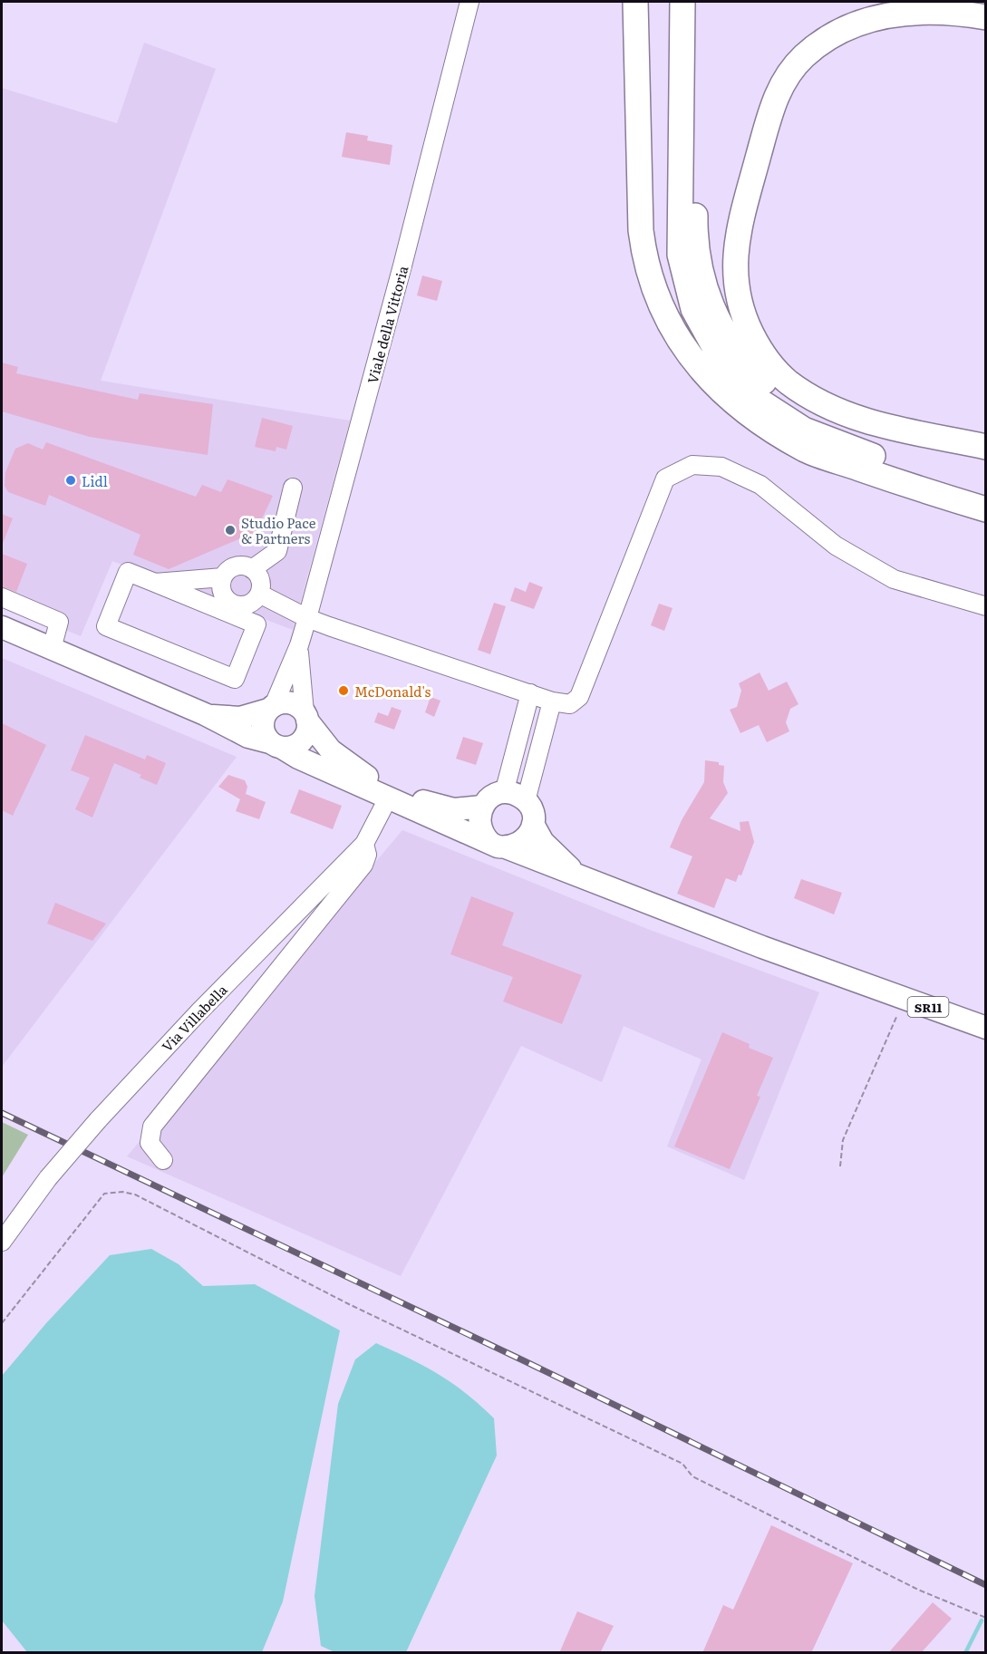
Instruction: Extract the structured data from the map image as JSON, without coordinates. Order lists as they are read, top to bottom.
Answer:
{
  "streets": {
    "main road": ["SR11"],
    "street": ["Viale della Vittoria", "Via Villabella"]
  },
  "places": ["Lidl", "Studio Pace & Partners", "McDonald's"]
}
